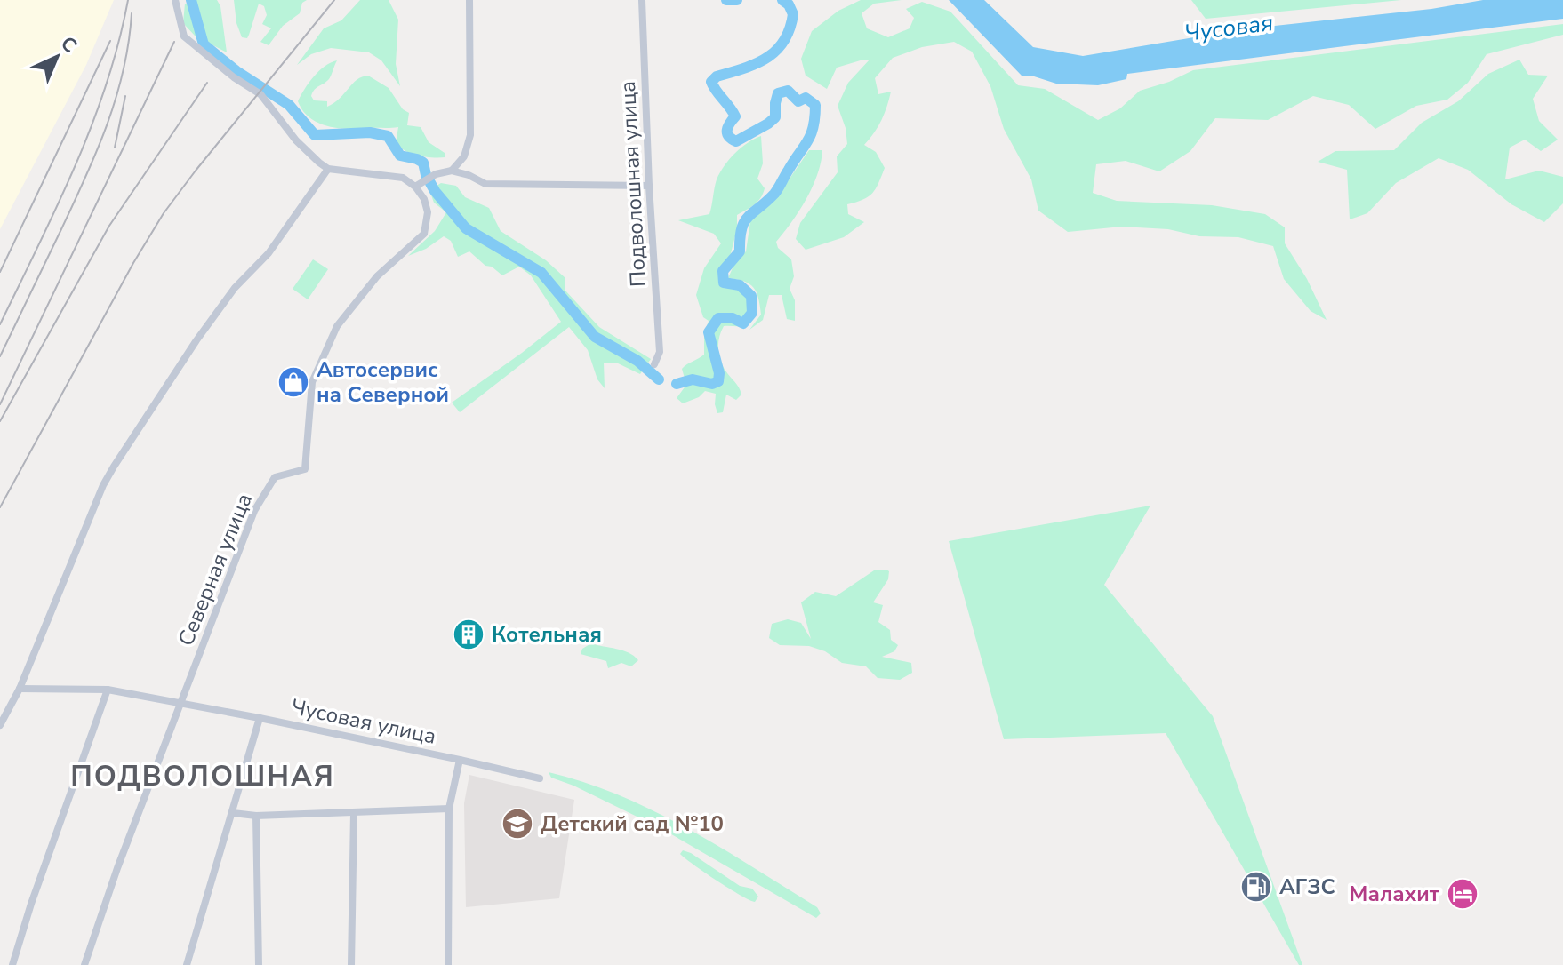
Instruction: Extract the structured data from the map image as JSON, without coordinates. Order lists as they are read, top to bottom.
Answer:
{
  "streets": {
    "street": ["Подволошная улица", "Северная улица", "Чусовая улица"]
  },
  "crossings": [
    ["Северная улица", "Чусовая улица"]
  ],
  "districts": ["ПОДВОЛОШНАЯ"],
  "water": ["Чусовая"],
  "places": {
    "shop": ["Автосервис на Северной"],
    "building": ["Котельная"],
    "school or university": ["Детский сад №10"],
    "fuel station": ["АГЗС"],
    "hotel": ["Малахит"]
  },
  "north": "top right"
}
